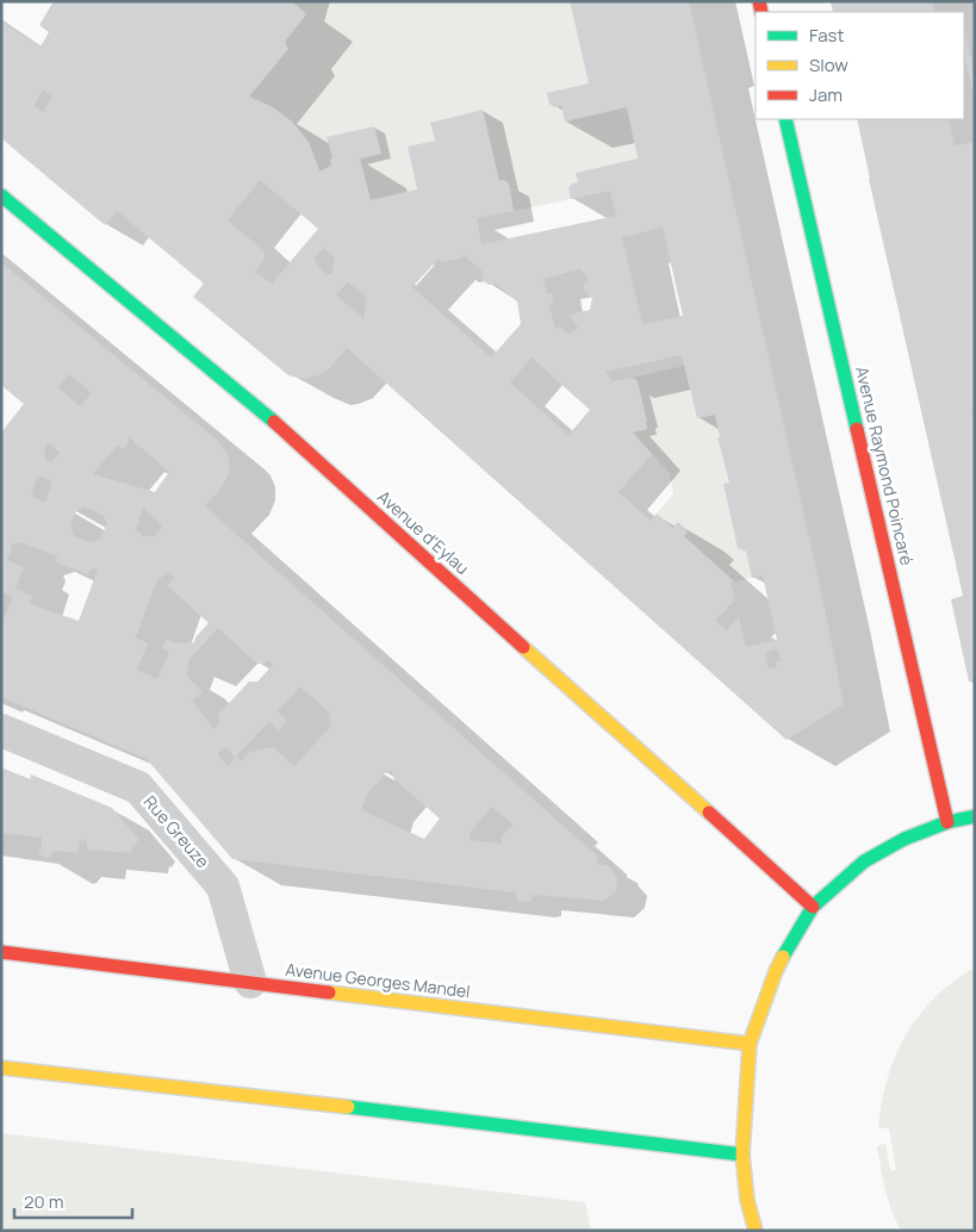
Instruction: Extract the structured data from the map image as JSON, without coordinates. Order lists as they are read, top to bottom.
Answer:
{
  "streets": {
    "main road": ["Avenue Raymond Poincaré", "Avenue d'Eylau", "Avenue Georges Mandel"],
    "street": ["Rue Greuze"]
  },
  "crossings": [
    ["Rue Greuze", "Avenue Georges Mandel"]
  ],
  "legend": ["Fast", "Slow", "Jam"],
  "scale_bar": "20 m"
}
